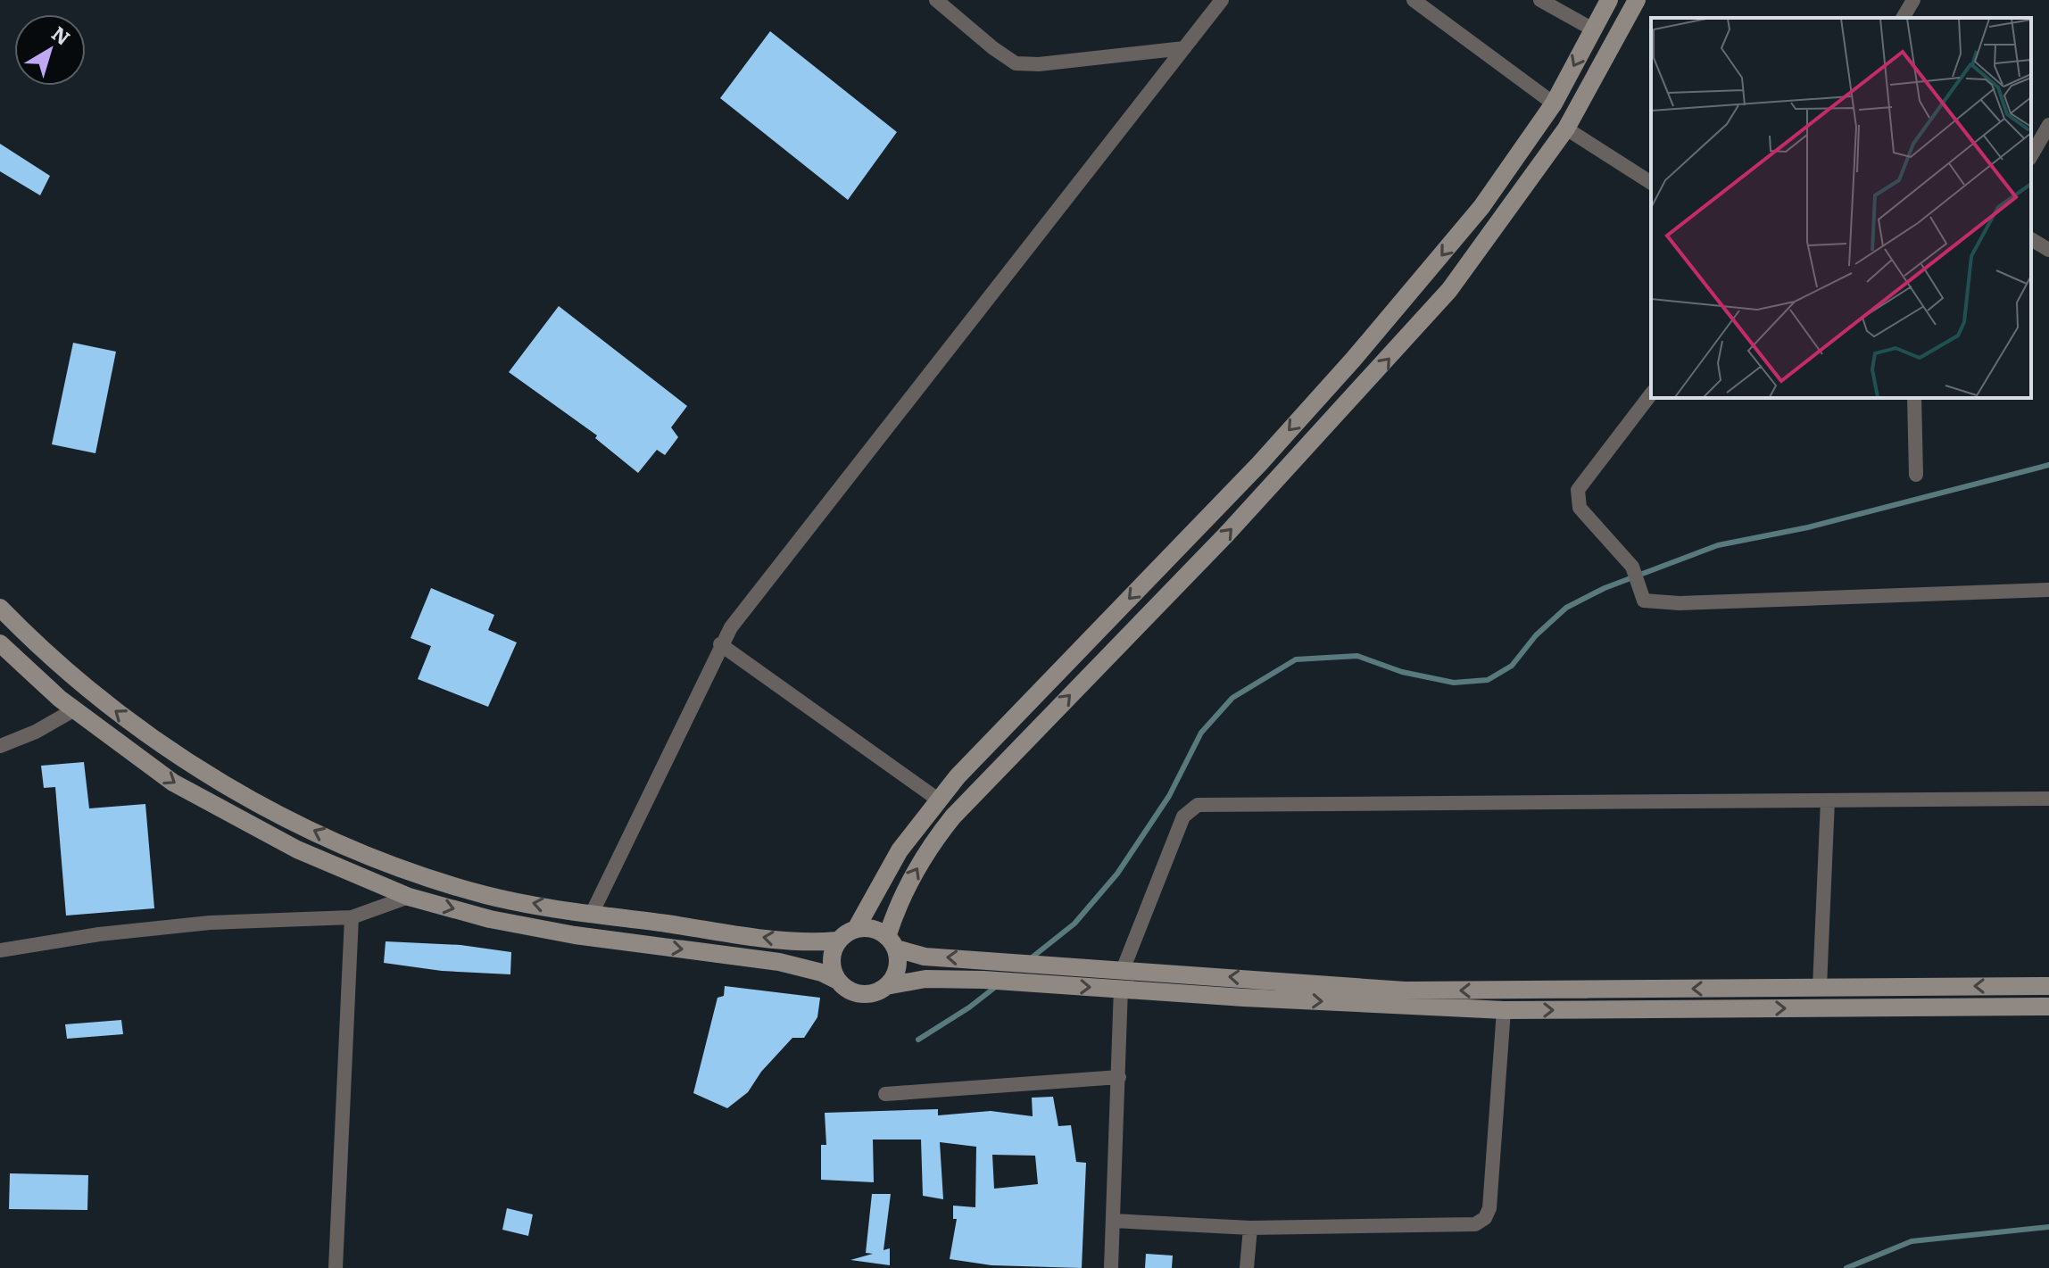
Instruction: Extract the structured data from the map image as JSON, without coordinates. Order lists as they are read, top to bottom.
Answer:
{
  "north": "top right"
}
